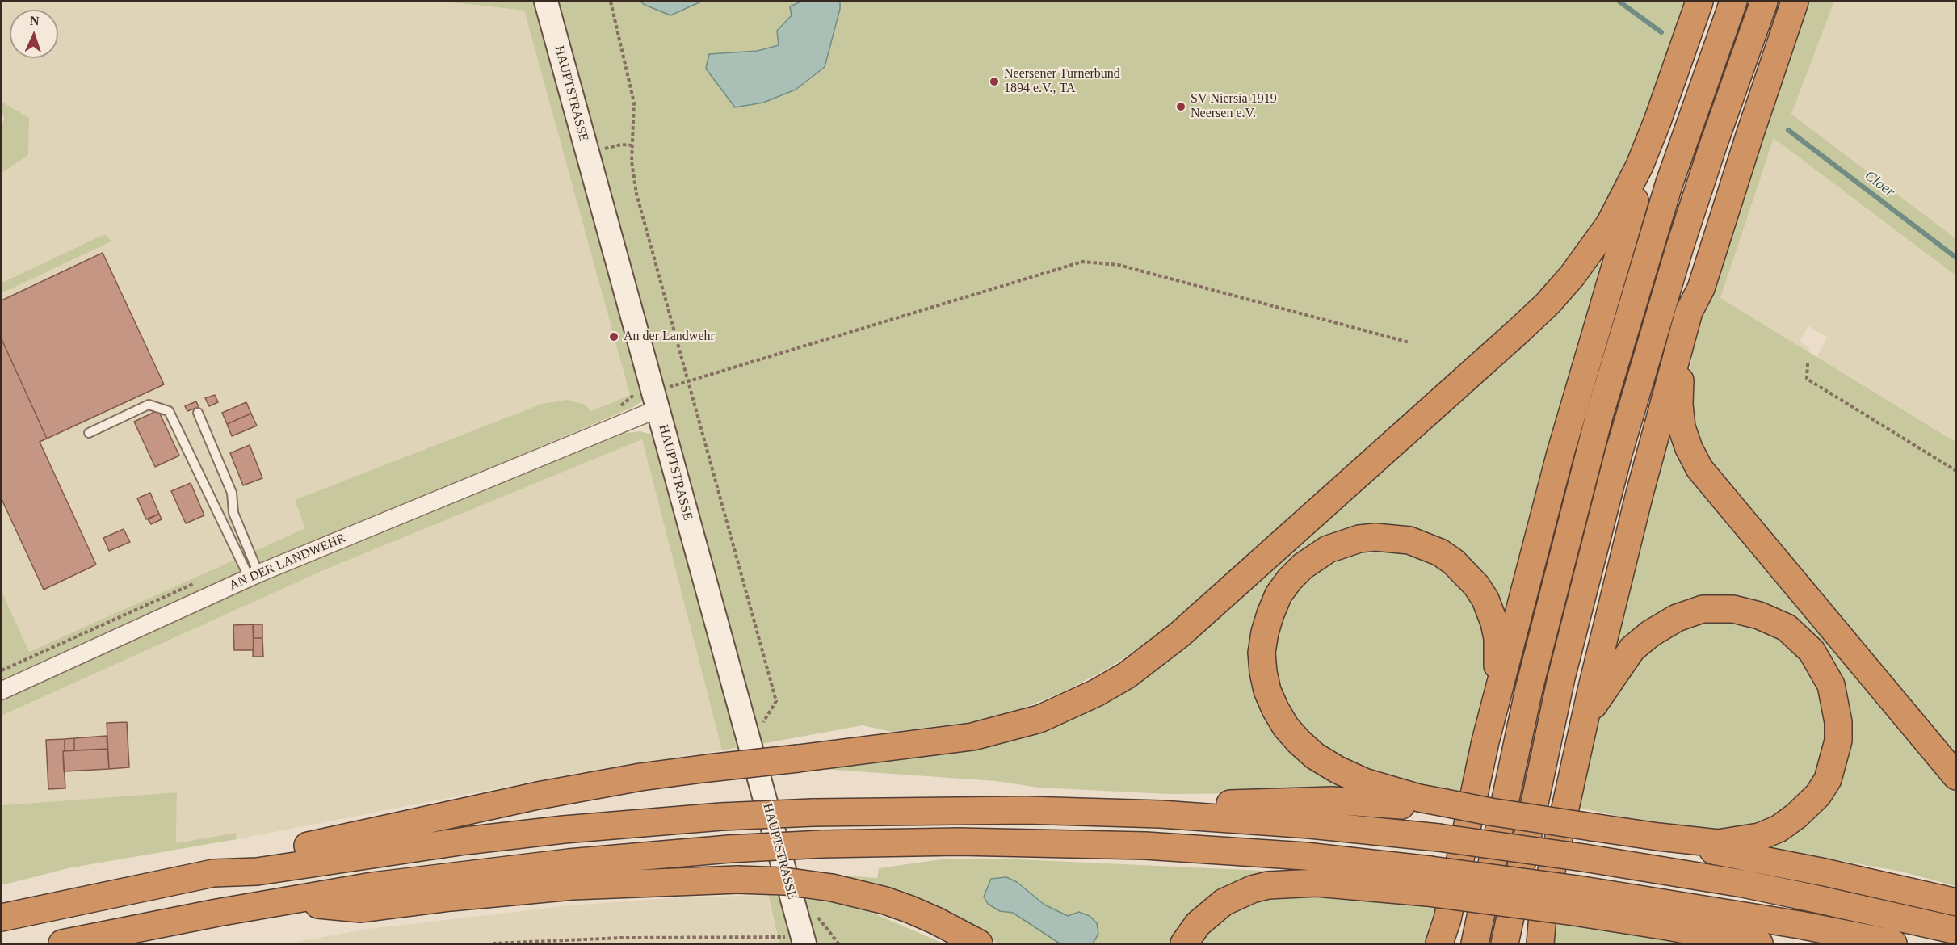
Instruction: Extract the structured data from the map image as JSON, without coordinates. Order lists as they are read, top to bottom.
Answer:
{
  "streets": {
    "street": ["HAUPTSTRASSE", "AN DER LANDWEHR"]
  },
  "crossings": [
    ["HAUPTSTRASSE", "AN DER LANDWEHR"]
  ],
  "water": ["Cloer"],
  "places": ["Neersener Turnerbund 1894 e.V., TA", "SV Niersia 1919 Neersen e.V.", "An der Landwehr"],
  "north": "top"
}
